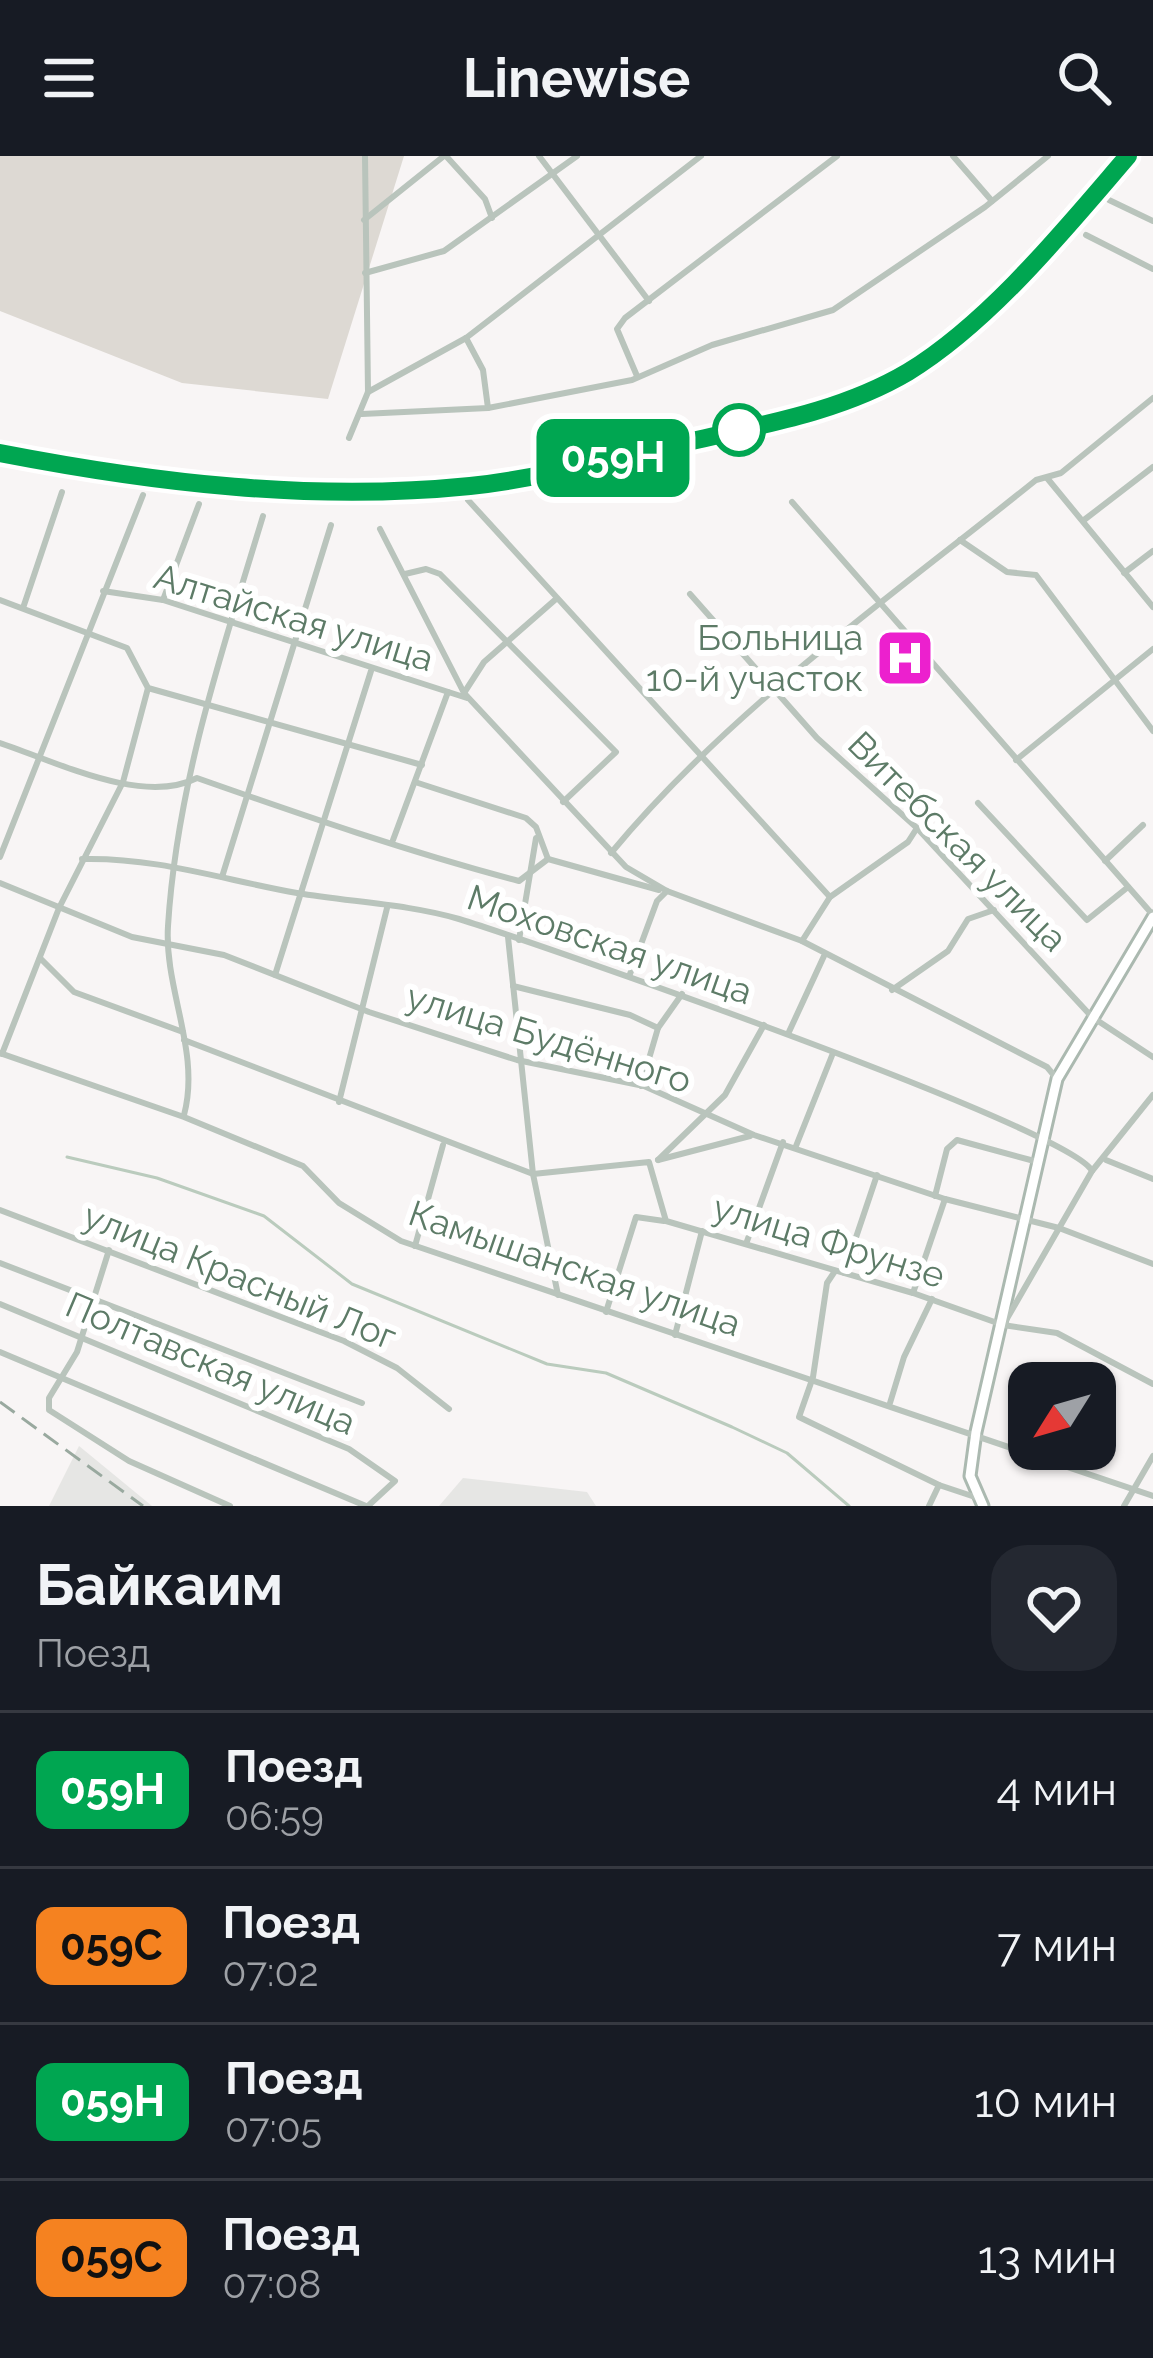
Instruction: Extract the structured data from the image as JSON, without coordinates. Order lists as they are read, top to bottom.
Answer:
{
  "streets": {
    "street": [
      "Алтайская улица",
      "Витебская улица",
      "Моховская улица",
      "улица Будённого",
      "улица Фрунзе",
      "Камышанская улица",
      "улица Красный Лог",
      "Полтавская улица"
    ]
  },
  "places": {
    "hospital": ["Больница 10-й участок"]
  },
  "north": "bottom left",
  "page": {
    "header": "Linewise",
    "on_map": "059Н",
    "heading": ["Байкаим", "Поезд"],
    "list": [
      {
        "mark": "059Н",
        "name": "Поезд",
        "note": "06:59",
        "value": "4 мин"
      },
      {
        "mark": "059С",
        "name": "Поезд",
        "note": "07:02",
        "value": "7 мин"
      },
      {
        "mark": "059Н",
        "name": "Поезд",
        "note": "07:05",
        "value": "10 мин"
      },
      {
        "mark": "059С",
        "name": "Поезд",
        "note": "07:08",
        "value": "13 мин"
      }
    ]
  }
}
